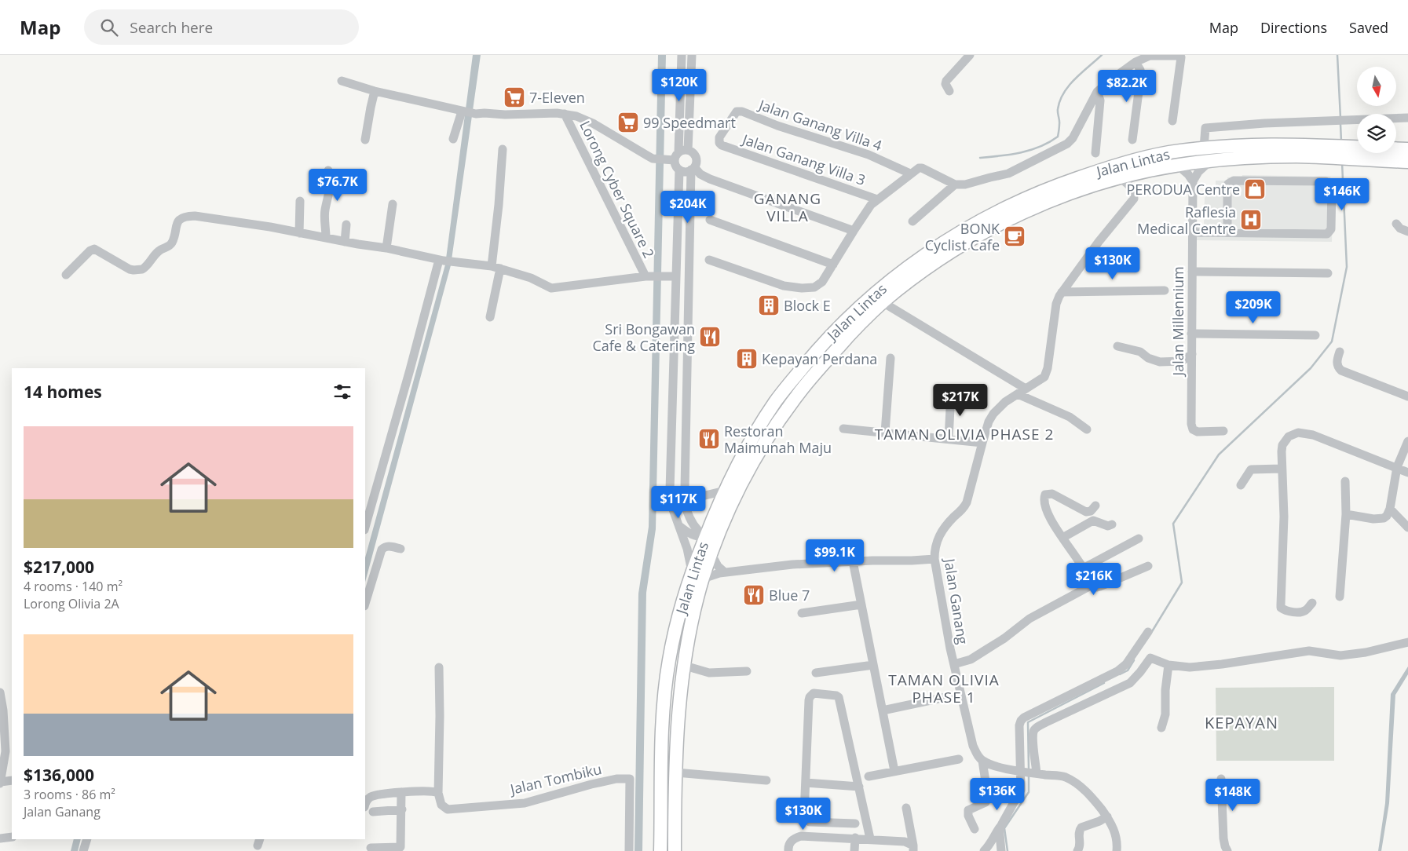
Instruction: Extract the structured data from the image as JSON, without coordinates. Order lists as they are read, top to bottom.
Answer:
{
  "streets": {
    "highway": ["Jalan Lintas"],
    "street": [
      "Jalan Ganang Villa 4",
      "Jalan Ganang Villa 3",
      "Lorong Cyber Square 2",
      "Jalan Millennium",
      "Jalan Ganang",
      "Jalan Tombiku"
    ]
  },
  "crossings": [
    ["Jalan Ganang Villa 4", "Jalan Ganang Villa 3"],
    ["Jalan Lintas", "Jalan Ganang"]
  ],
  "districts": [
    "GANANG VILLA",
    "TAMAN OLIVIA PHASE 2",
    "TAMAN OLIVIA PHASE 1",
    "KEPAYAN"
  ],
  "places": {
    "supermarket": ["7-Eleven", "99 Speedmart"],
    "shop": ["PERODUA Centre"],
    "hospital": ["Raflesia Medical Centre"],
    "cafe": ["BONK Cyclist Cafe"],
    "building": ["Block E", "Kepayan Perdana"],
    "restaurant": ["Sri Bongawan Cafe & Catering", "Restoran Maimunah Maju", "Blue 7"]
  },
  "north": "bottom",
  "page": {
    "header": "Map",
    "search": "Search here",
    "nav": ["Map", "Directions", "Saved"],
    "price": [
      "$120K",
      "$82.2K",
      "$76.7K",
      "$146K",
      "$204K",
      "$130K",
      "$209K",
      "$217K",
      "$117K",
      "$99.1K",
      "$216K",
      "$136K",
      "$148K",
      "$130K"
    ],
    "heading": "14 homes",
    "list": [
      {
        "name": "$217,000",
        "note": "4 rooms · 140 m² · Lorong Olivia 2A"
      },
      {
        "name": "$136,000",
        "note": "3 rooms · 86 m² · Jalan Ganang"
      }
    ]
  }
}
